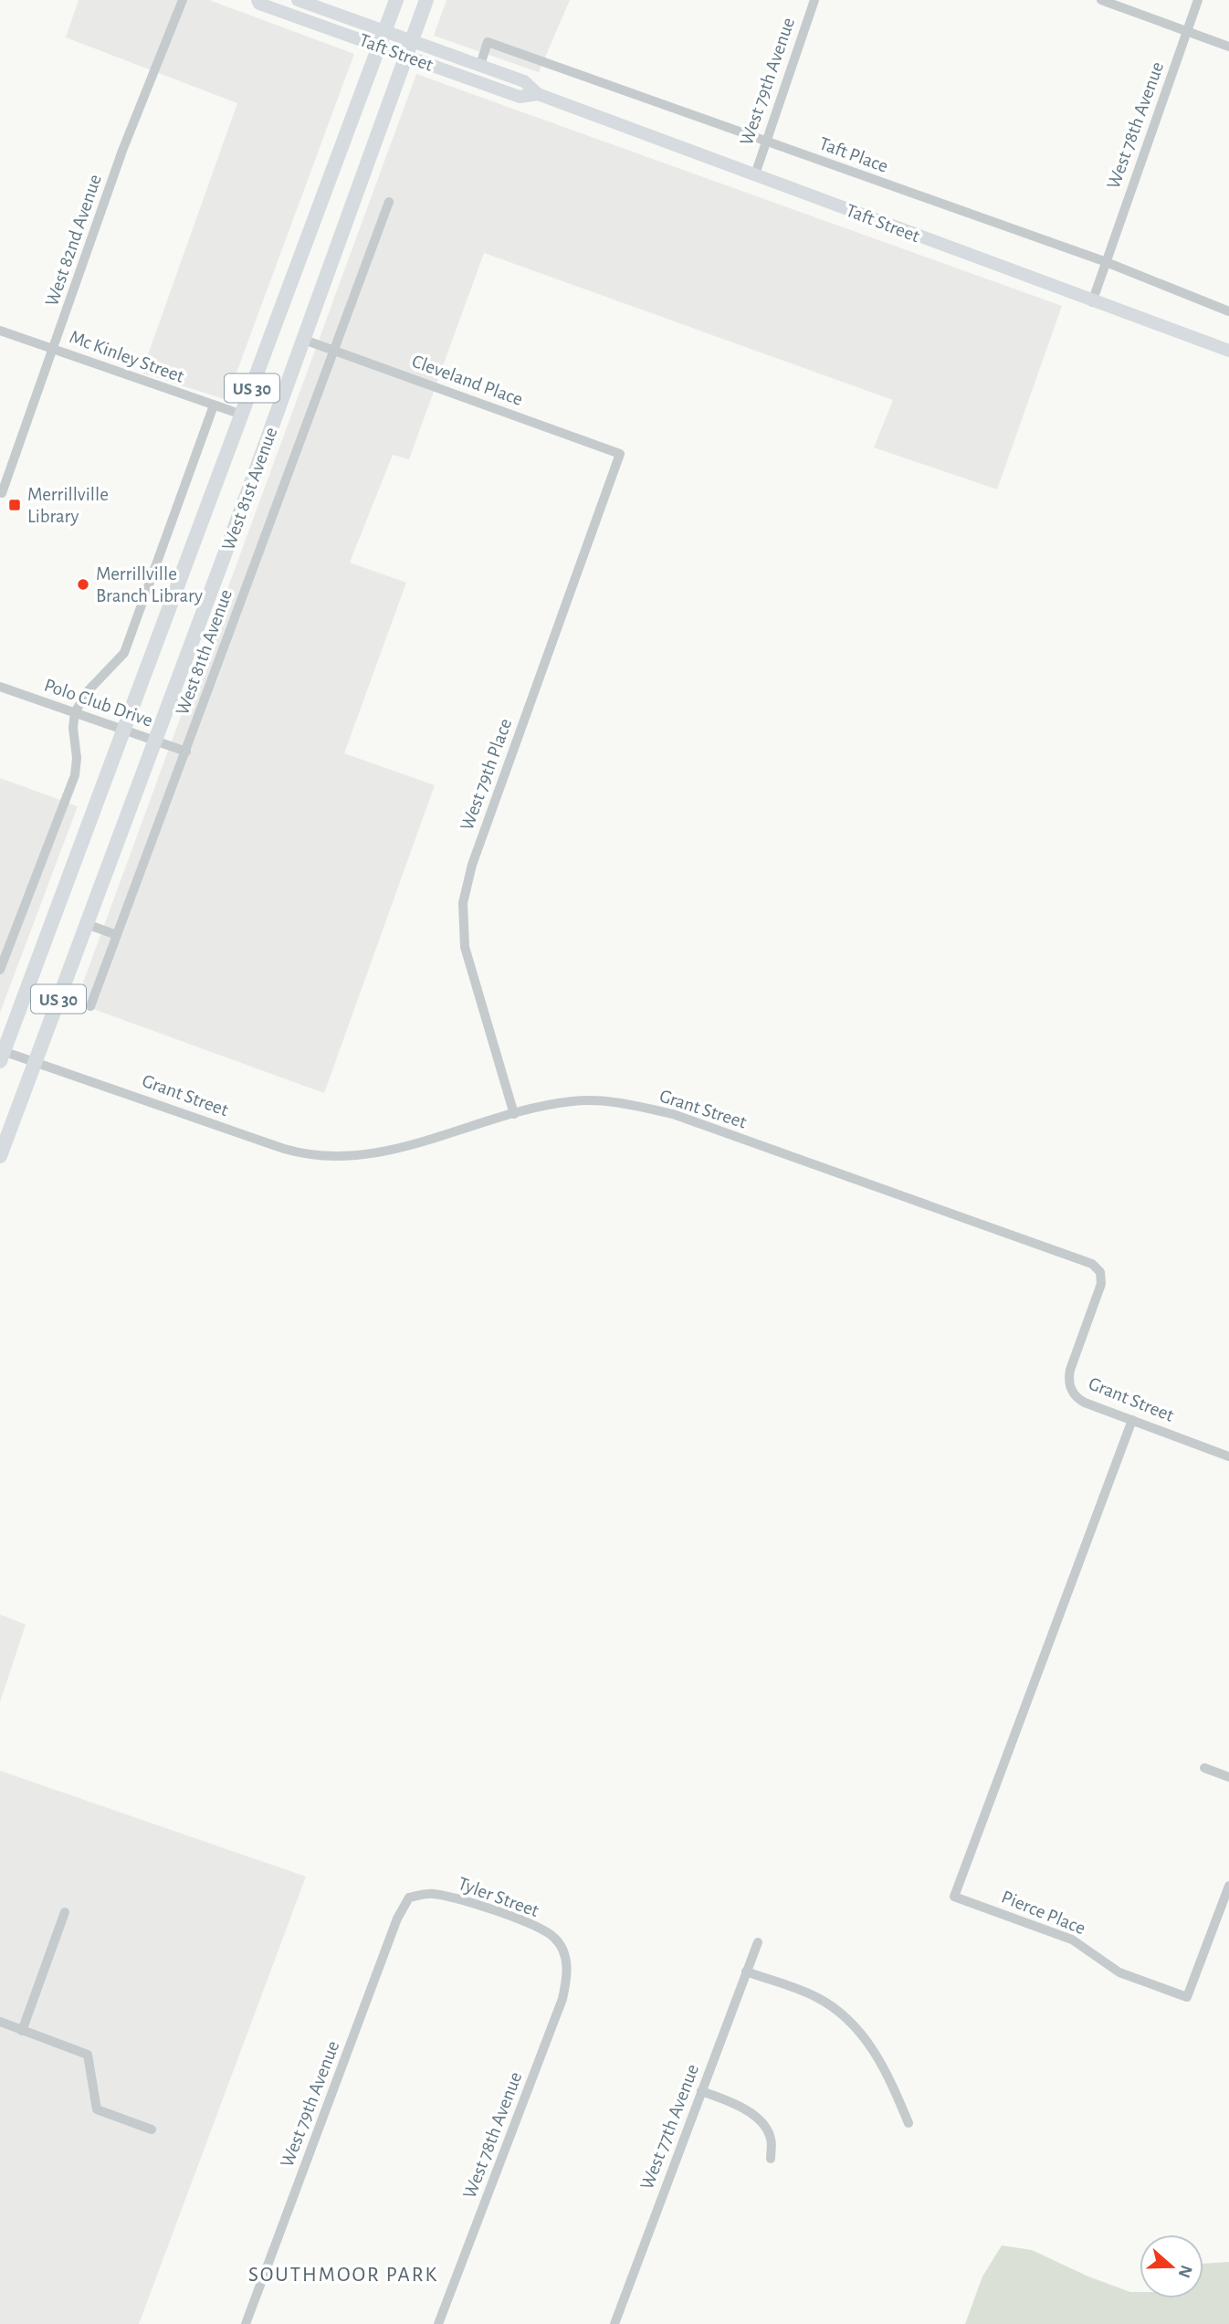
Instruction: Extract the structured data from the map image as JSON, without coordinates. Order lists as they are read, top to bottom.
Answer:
{
  "streets": {
    "main road": ["Taft Street", "US 30", "West 81st Avenue"],
    "street": [
      "West 79th Avenue",
      "West 78th Avenue",
      "Taft Place",
      "West 82nd Avenue",
      "Mc Kinley Street",
      "Cleveland Place",
      "West 81th Avenue",
      "Polo Club Drive",
      "West 79th Place",
      "Grant Street",
      "Tyler Street",
      "Pierce Place",
      "West 77th Avenue"
    ]
  },
  "crossings": [
    ["Taft Street", "West 79th Avenue"],
    ["Taft Street", "West 78th Avenue"],
    ["Taft Street", "Taft Place"],
    ["Taft Street", "West 81st Avenue"],
    ["West 79th Avenue", "Taft Place"],
    ["West 79th Avenue", "Tyler Street"],
    ["West 78th Avenue", "Taft Place"],
    ["West 78th Avenue", "Tyler Street"],
    ["West 82nd Avenue", "Mc Kinley Street"],
    ["Mc Kinley Street", "West 81st Avenue"],
    ["Cleveland Place", "West 81st Avenue"],
    ["Cleveland Place", "West 81th Avenue"],
    ["Cleveland Place", "West 79th Place"],
    ["West 81st Avenue", "Polo Club Drive"],
    ["West 81st Avenue", "Grant Street"],
    ["West 81th Avenue", "Polo Club Drive"],
    ["West 79th Place", "Grant Street"],
    ["Grant Street", "Pierce Place"]
  ],
  "districts": ["SOUTHMOOR PARK"],
  "places": {
    "transit": ["Merrillville Library"],
    "other": ["Merrillville Branch Library"]
  },
  "north": "right"
}
